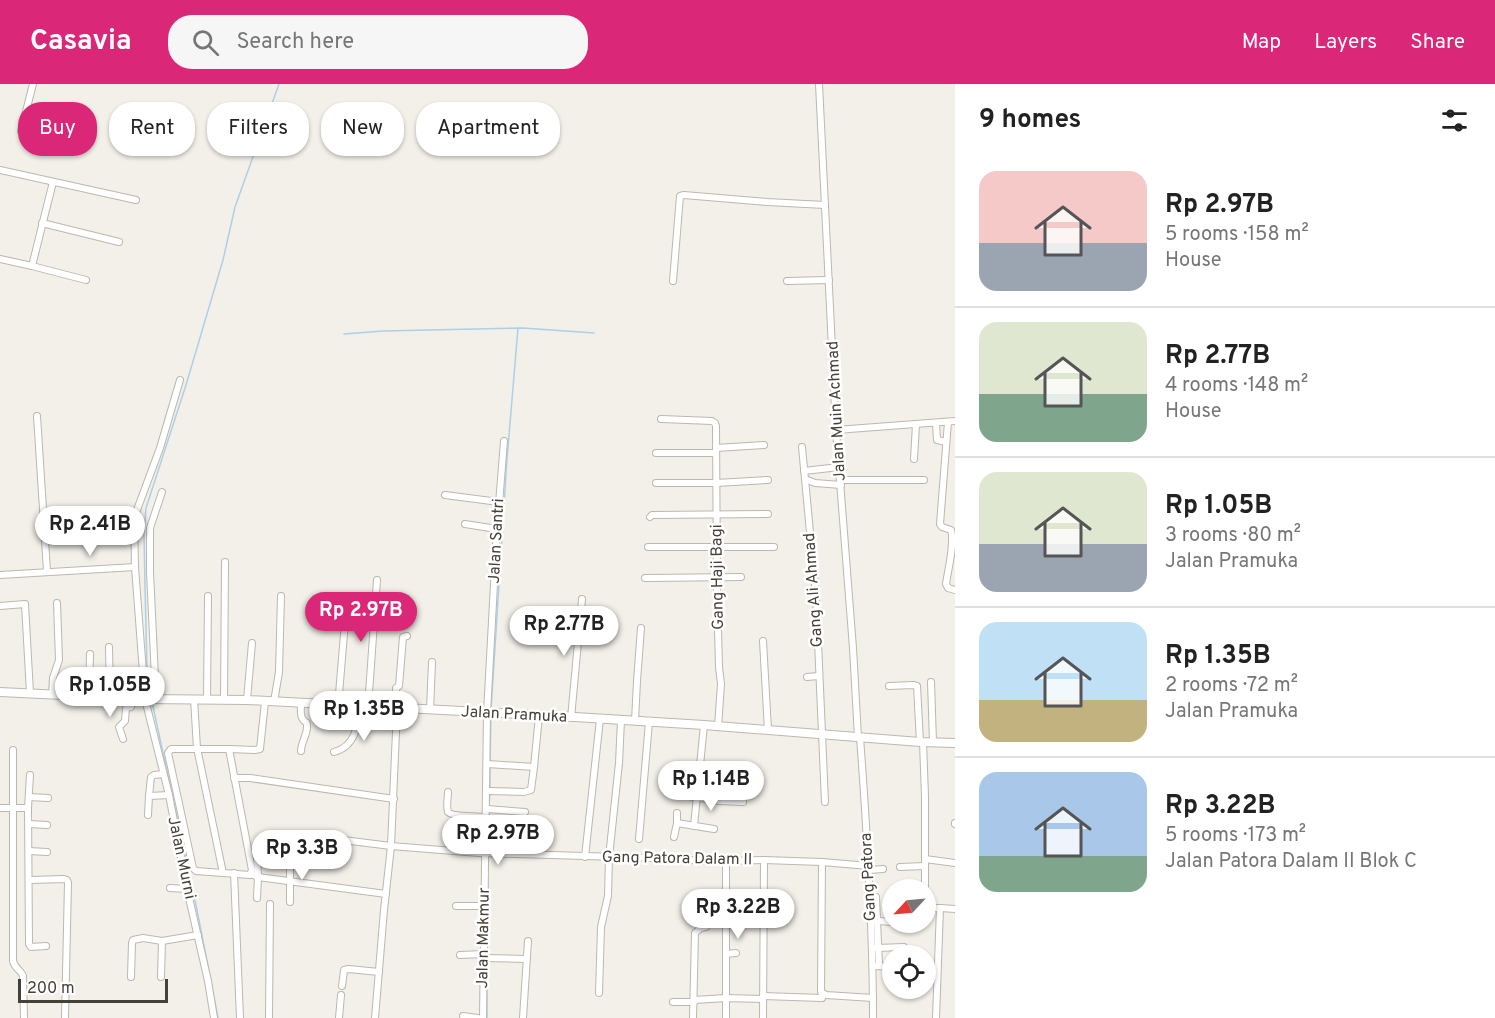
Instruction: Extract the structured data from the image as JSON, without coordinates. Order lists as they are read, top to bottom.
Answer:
{
  "streets": {
    "street": [
      "Jalan Muin Achmad",
      "Jalan Santri",
      "Gang Haji Bagi",
      "Gang Ali Ahmad",
      "Jalan Pramuka",
      "Jalan Murni",
      "Gang Patora Dalam II",
      "Gang Patora",
      "Jalan Makmur"
    ]
  },
  "crossings": [
    ["Jalan Muin Achmad", "Jalan Pramuka"],
    ["Jalan Muin Achmad", "Gang Patora"],
    ["Jalan Santri", "Jalan Pramuka"],
    ["Jalan Santri", "Jalan Makmur"],
    ["Gang Haji Bagi", "Jalan Pramuka"],
    ["Gang Ali Ahmad", "Jalan Pramuka"],
    ["Jalan Pramuka", "Jalan Murni"],
    ["Jalan Pramuka", "Gang Patora"],
    ["Jalan Pramuka", "Jalan Makmur"],
    ["Gang Patora Dalam II", "Gang Patora"],
    ["Gang Patora Dalam II", "Jalan Makmur"]
  ],
  "scale_bar": "200 m",
  "north": "bottom left",
  "page": {
    "header": "Casavia",
    "search": "Search here",
    "nav": ["Map", "Layers", "Share"],
    "heading": "9 homes",
    "chip": [
      "Buy",
      "Rent",
      "Filters",
      "New",
      "Apartment"
    ],
    "list": [
      {
        "name": "Rp 2.97B",
        "note": "5 rooms · 158 m² · House"
      },
      {
        "name": "Rp 2.77B",
        "note": "4 rooms · 148 m² · House"
      },
      {
        "name": "Rp 1.05B",
        "note": "3 rooms · 80 m² · Jalan Pramuka"
      },
      {
        "name": "Rp 1.35B",
        "note": "2 rooms · 72 m² · Jalan Pramuka"
      },
      {
        "name": "Rp 3.22B",
        "note": "5 rooms · 173 m² · Jalan Patora Dalam II Blok C"
      }
    ],
    "price": [
      "Rp 2.41B",
      "Rp 2.97B",
      "Rp 2.77B",
      "Rp 1.05B",
      "Rp 1.35B",
      "Rp 1.14B",
      "Rp 2.97B",
      "Rp 3.3B",
      "Rp 3.22B"
    ],
    "scale": "200 m"
  }
}
